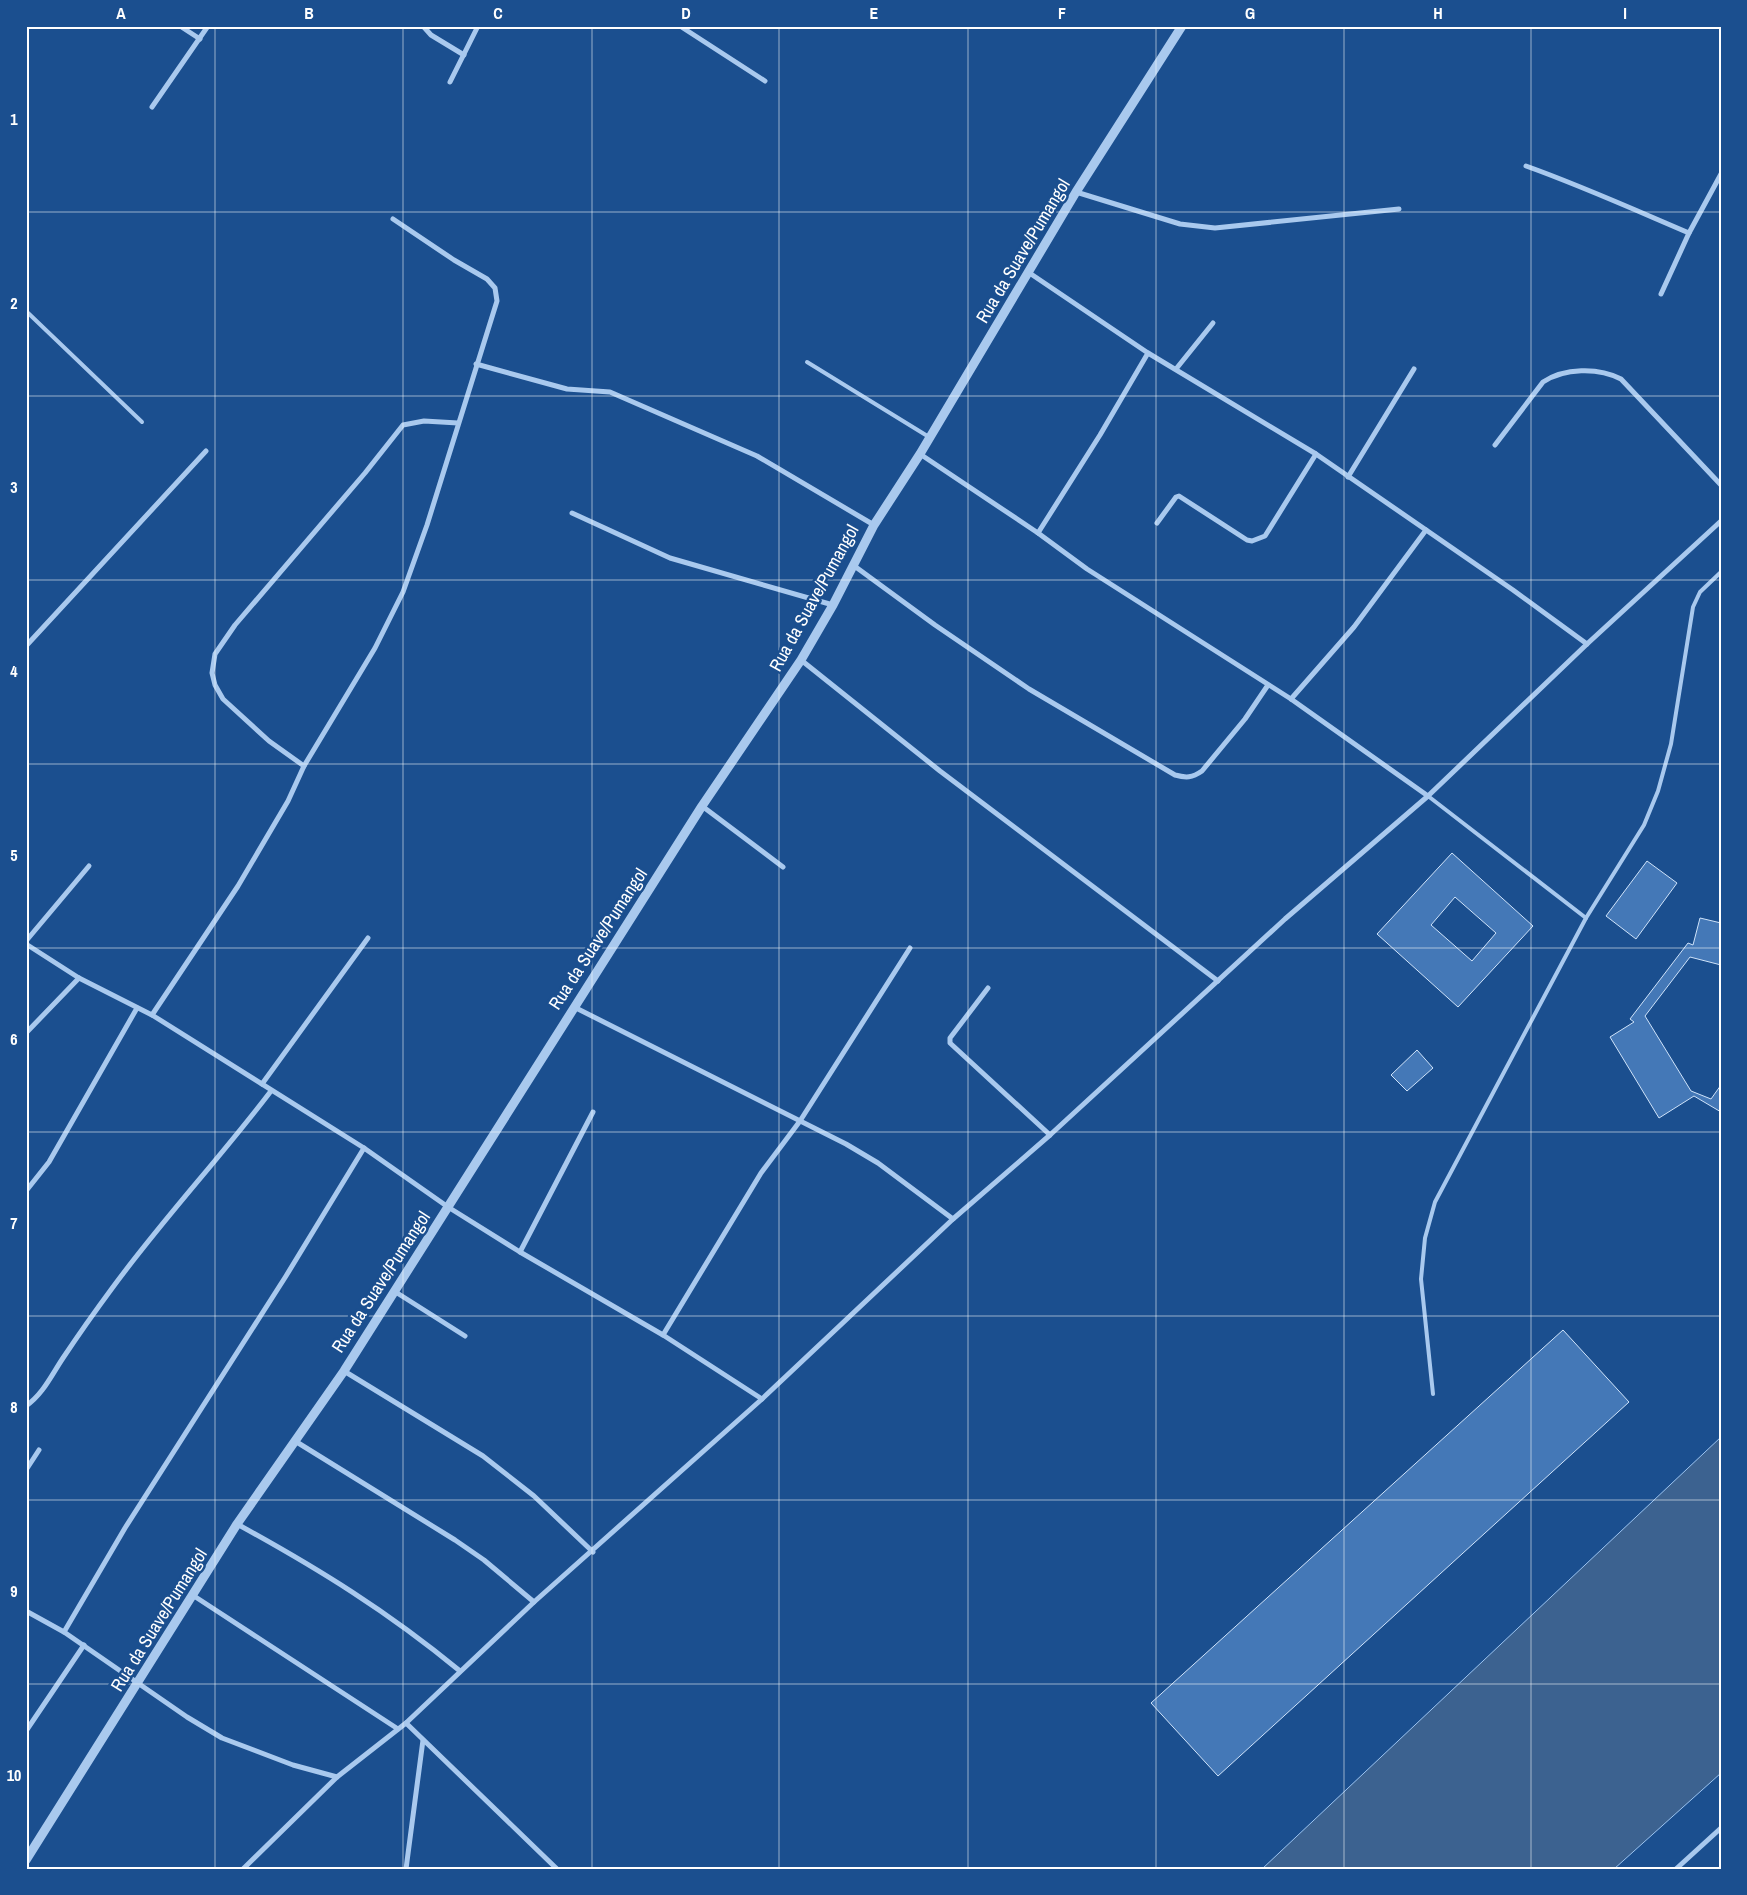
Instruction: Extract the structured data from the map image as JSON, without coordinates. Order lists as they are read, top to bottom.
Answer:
{
  "streets": {
    "street": ["Rua da Suave/Pumangol"]
  },
  "grid": {
    "columns": [
      "A",
      "B",
      "C",
      "D",
      "E",
      "F",
      "G",
      "H",
      "I"
    ],
    "rows": [
      "1",
      "2",
      "3",
      "4",
      "5",
      "6",
      "7",
      "8",
      "9",
      "10"
    ]
  }
}
